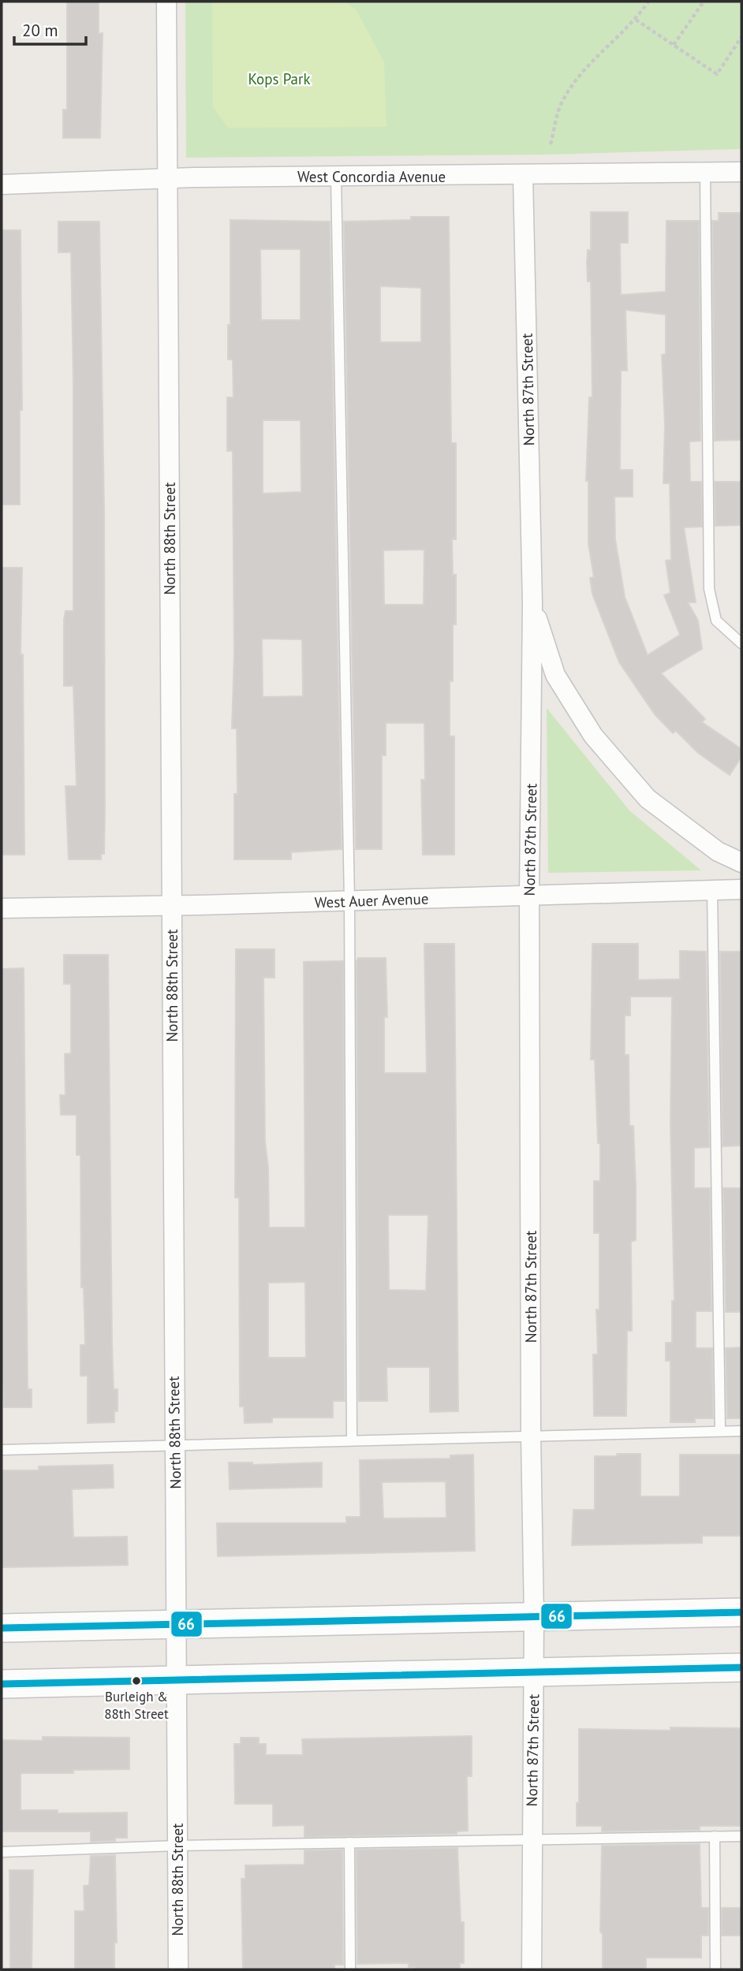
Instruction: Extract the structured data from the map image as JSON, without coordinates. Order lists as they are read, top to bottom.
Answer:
{
  "streets": {
    "street": [
      "West Concordia Avenue",
      "North 87th Street",
      "North 88th Street",
      "West Auer Avenue"
    ]
  },
  "crossings": [
    ["West Concordia Avenue", "North 87th Street"],
    ["West Concordia Avenue", "North 88th Street"],
    ["North 87th Street", "West Auer Avenue"],
    ["North 88th Street", "West Auer Avenue"]
  ],
  "parks": ["Kops Park"],
  "places": ["Burleigh & 88th Street"],
  "lines": ["transit line 66"],
  "scale_bar": "20 m"
}
